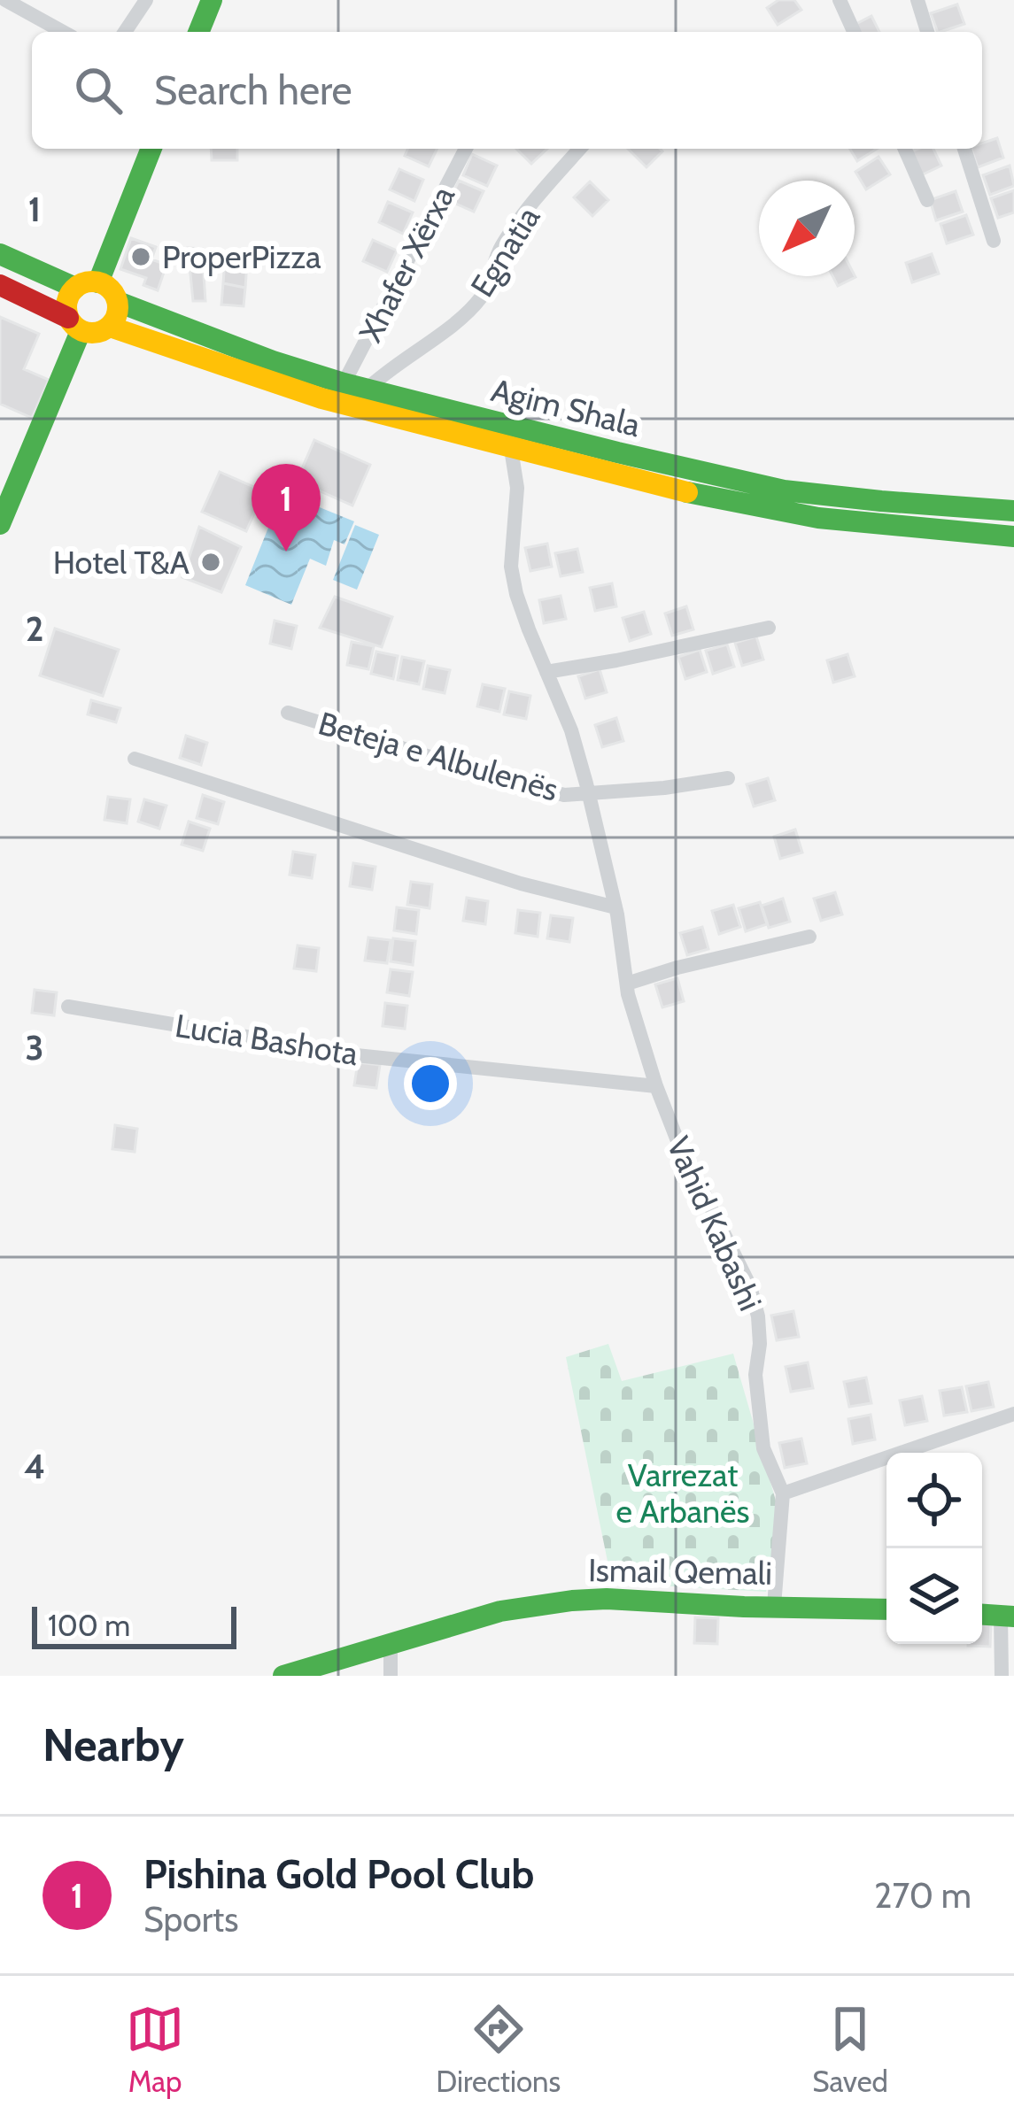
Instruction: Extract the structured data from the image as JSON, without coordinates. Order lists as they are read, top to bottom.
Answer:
{
  "streets": {
    "main road": ["Agim Shala", "Ismail Qemali"],
    "street": [
      "Egnatia",
      "Xhafer Xërxa",
      "Beteja e Albulenës",
      "Lucia Bashota",
      "Vahid Kabashi"
    ]
  },
  "crossings": [
    ["Egnatia", "Agim Shala"],
    ["Xhafer Xërxa", "Agim Shala"],
    ["Agim Shala", "Vahid Kabashi"],
    ["Beteja e Albulenës", "Vahid Kabashi"],
    ["Lucia Bashota", "Vahid Kabashi"],
    ["Vahid Kabashi", "Ismail Qemali"]
  ],
  "parks": ["Varrezat e Arbanës"],
  "places": ["ProperPizza", "Hotel T&A"],
  "scale_bar": "100 m",
  "north": "bottom left",
  "page": {
    "search": "Search here",
    "pins": "1",
    "scale": "100 m",
    "heading": "Nearby",
    "list": [
      {
        "mark": "1",
        "name": "Pishina Gold Pool Club",
        "note": "Sports",
        "value": "270 m"
      }
    ],
    "nav": ["Map", "Directions", "Saved"]
  },
  "grid": {
    "rows": [
      "1",
      "2",
      "3",
      "4"
    ]
  }
}
